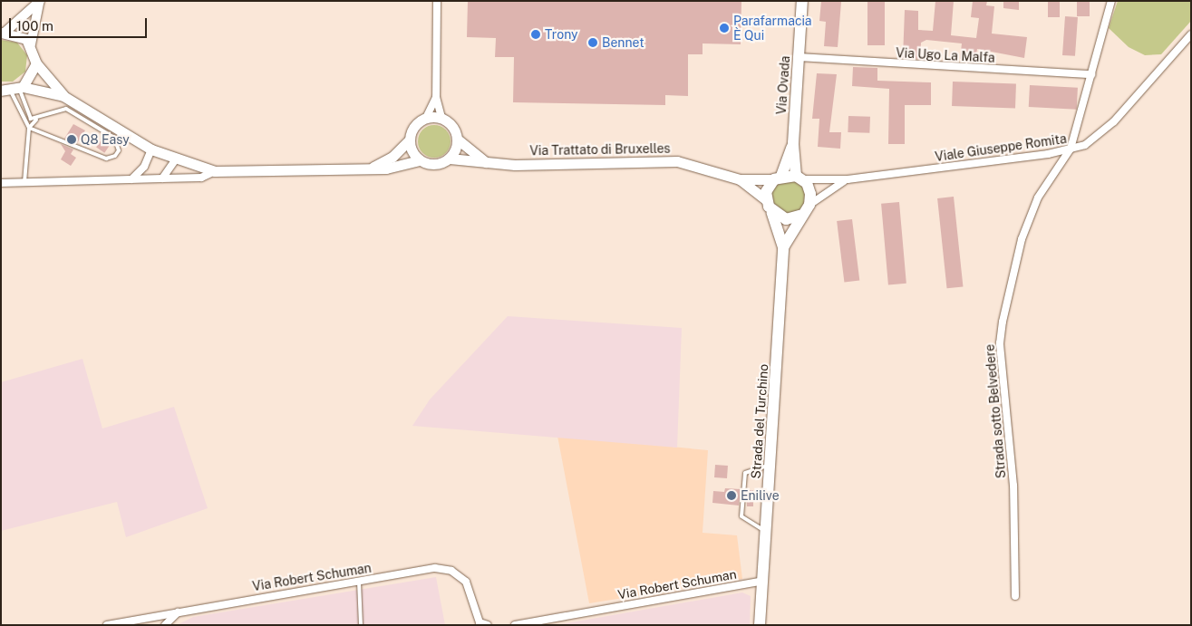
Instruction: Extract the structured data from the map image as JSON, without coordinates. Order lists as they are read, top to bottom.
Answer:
{
  "streets": {
    "main road": ["Via Ovada", "Via Trattato di Bruxelles", "Strada del Turchino"],
    "street": [
      "Via Ugo La Malfa",
      "Viale Giuseppe Romita",
      "Strada sotto Belvedere",
      "Via Robert Schuman"
    ]
  },
  "crossings": [
    ["Via Ugo La Malfa", "Via Ovada"],
    ["Via Ugo La Malfa", "Strada sotto Belvedere"],
    ["Via Ovada", "Viale Giuseppe Romita"],
    ["Via Ovada", "Via Trattato di Bruxelles"],
    ["Via Ovada", "Strada del Turchino"],
    ["Viale Giuseppe Romita", "Via Trattato di Bruxelles"],
    ["Viale Giuseppe Romita", "Strada sotto Belvedere"],
    ["Viale Giuseppe Romita", "Strada del Turchino"],
    ["Via Trattato di Bruxelles", "Strada del Turchino"],
    ["Strada del Turchino", "Via Robert Schuman"]
  ],
  "places": [
    "Parafarmacia È Qui",
    "Trony",
    "Bennet",
    "Q8 Easy",
    "Enilive"
  ],
  "scale_bar": "100 m"
}
